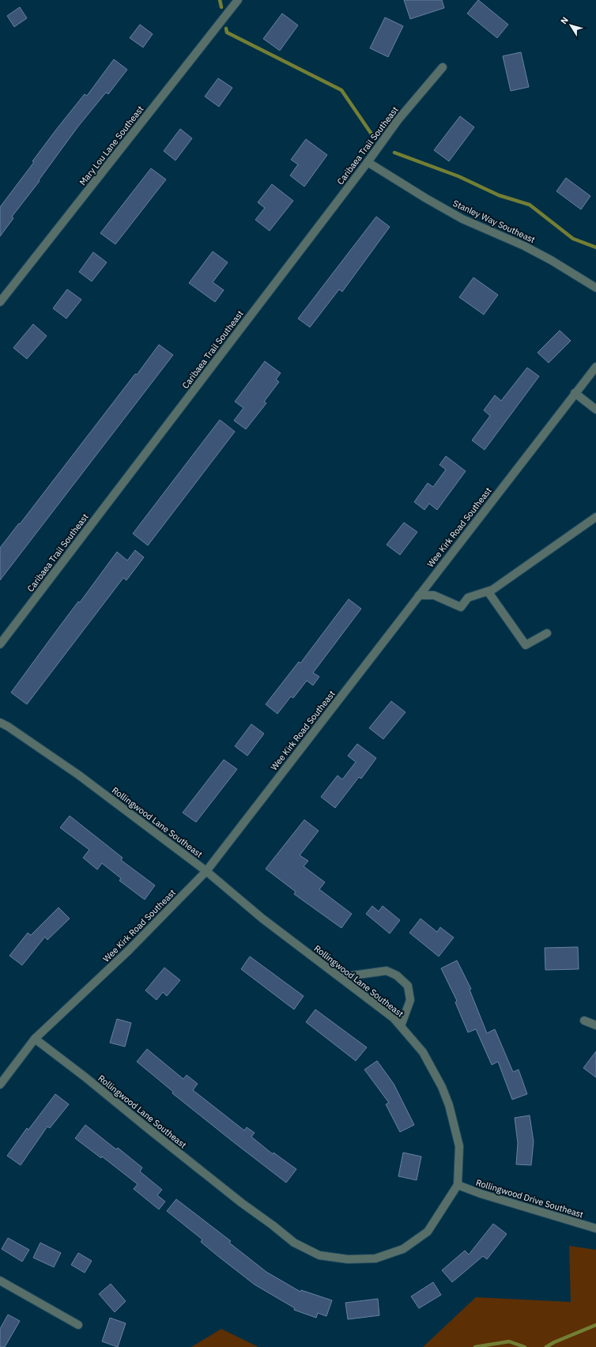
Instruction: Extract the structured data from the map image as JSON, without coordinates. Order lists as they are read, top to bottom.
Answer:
{
  "streets": {
    "street": [
      "Mary Lou Lane Southeast",
      "Caribaea Trail Southeast",
      "Stanley Way Southeast",
      "Wee Kirk Road Southeast",
      "Rollingwood Lane Southeast",
      "Rollingwood Drive Southeast"
    ]
  },
  "crossings": [
    ["Caribaea Trail Southeast", "Stanley Way Southeast"],
    ["Wee Kirk Road Southeast", "Rollingwood Lane Southeast"],
    ["Rollingwood Lane Southeast", "Rollingwood Drive Southeast"]
  ],
  "north": "top left"
}
